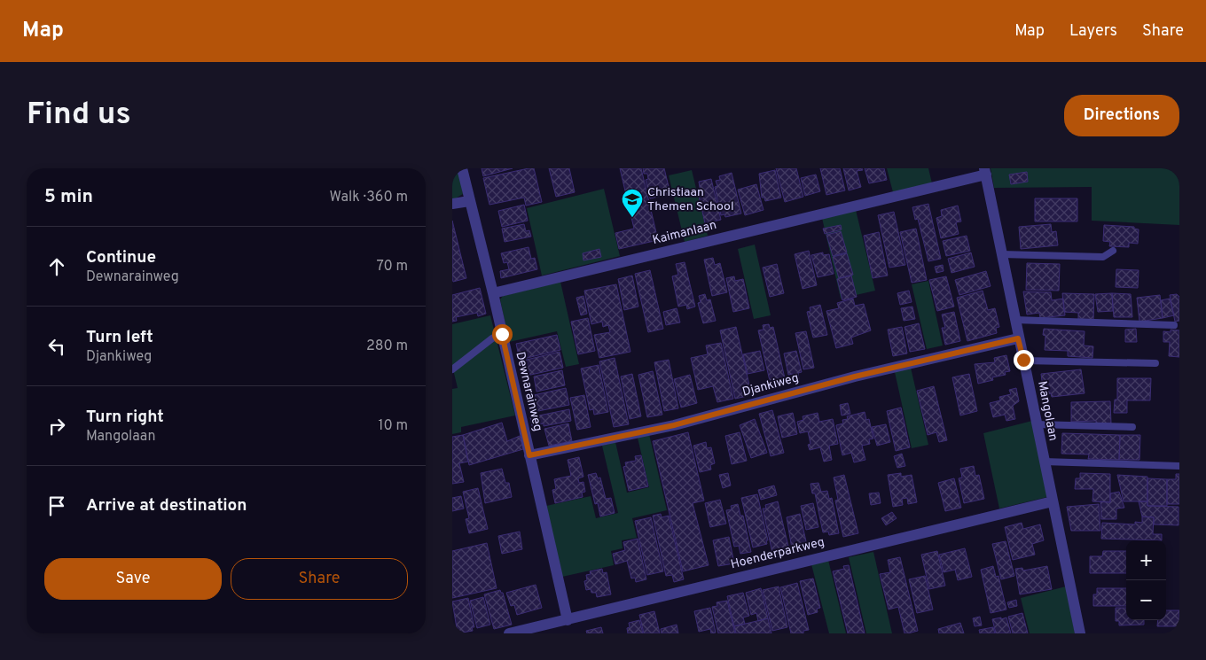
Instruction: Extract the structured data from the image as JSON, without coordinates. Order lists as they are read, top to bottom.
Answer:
{
  "streets": {
    "street": [
      "Kaimanlaan",
      "Djankiweg",
      "Dewnarainweg",
      "Mangolaan",
      "Hoenderparkweg"
    ]
  },
  "crossings": [
    ["Kaimanlaan", "Dewnarainweg"],
    ["Kaimanlaan", "Mangolaan"],
    ["Djankiweg", "Dewnarainweg"],
    ["Djankiweg", "Mangolaan"],
    ["Dewnarainweg", "Hoenderparkweg"],
    ["Mangolaan", "Hoenderparkweg"]
  ],
  "places": {
    "school or university": ["Christiaan Themen School"]
  },
  "page": {
    "header": "Map",
    "nav": ["Map", "Layers", "Share"],
    "buttons": [
      "Directions",
      ["Save", "Share"]
    ],
    "title": "Find us",
    "heading": ["5 min", "Walk · 360 m"],
    "list": [
      ["Continue", "Dewnarainweg", "70 m"],
      ["Turn left", "Djankiweg", "280 m"],
      ["Turn right", "Mangolaan", "10 m"],
      "Arrive at destination"
    ],
    "map_buttons": ["+", "−"]
  }
}
